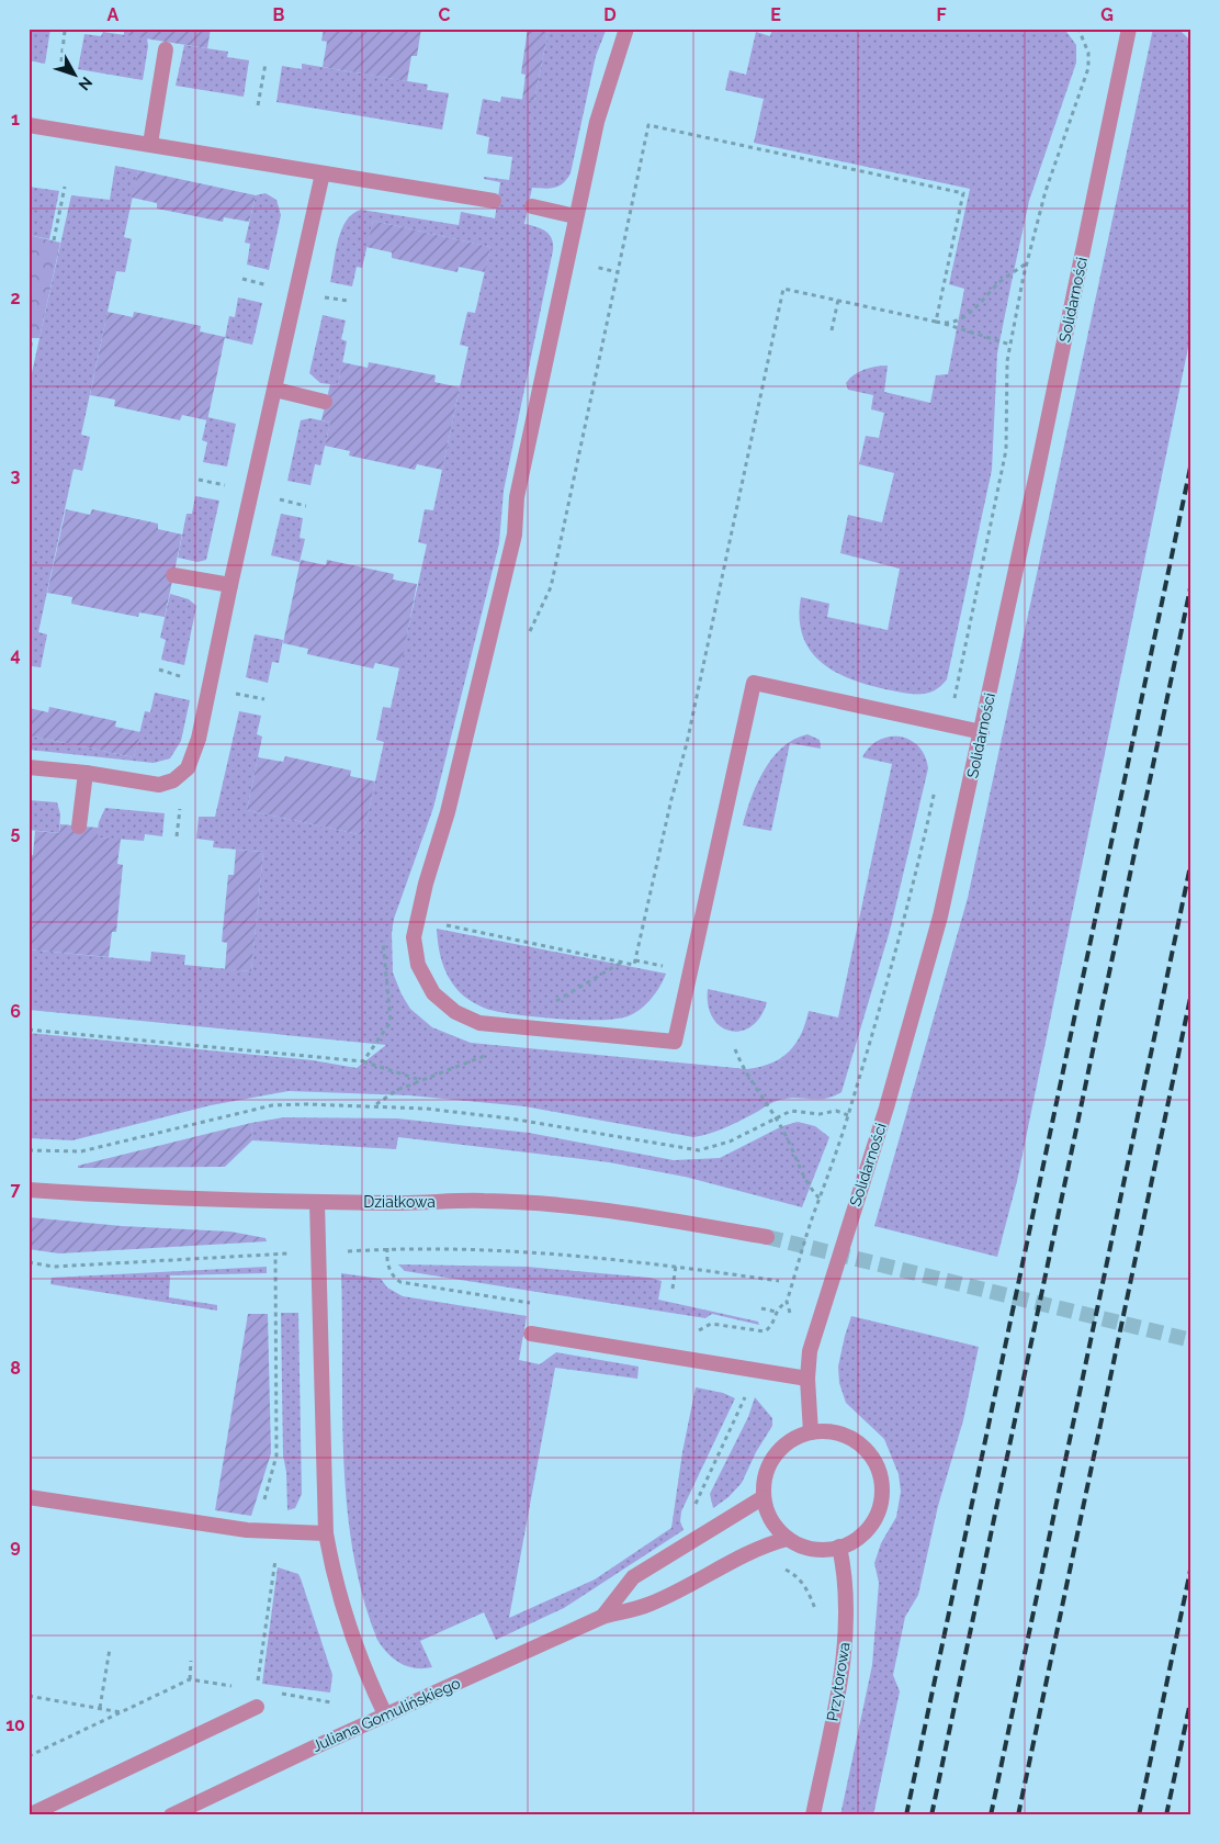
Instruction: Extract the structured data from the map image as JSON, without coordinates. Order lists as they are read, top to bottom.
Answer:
{
  "streets": {
    "street": [
      "Solidarności",
      "Działkowa",
      "Przytorowa",
      "Juliana Gomulińskiego"
    ]
  },
  "crossings": [
    ["Solidarności", "Przytorowa"],
    ["Solidarności", "Juliana Gomulińskiego"],
    ["Przytorowa", "Juliana Gomulińskiego"]
  ],
  "north": "bottom right",
  "grid": {
    "columns": [
      "A",
      "B",
      "C",
      "D",
      "E",
      "F",
      "G"
    ],
    "rows": [
      "1",
      "2",
      "3",
      "4",
      "5",
      "6",
      "7",
      "8",
      "9",
      "10"
    ]
  }
}
